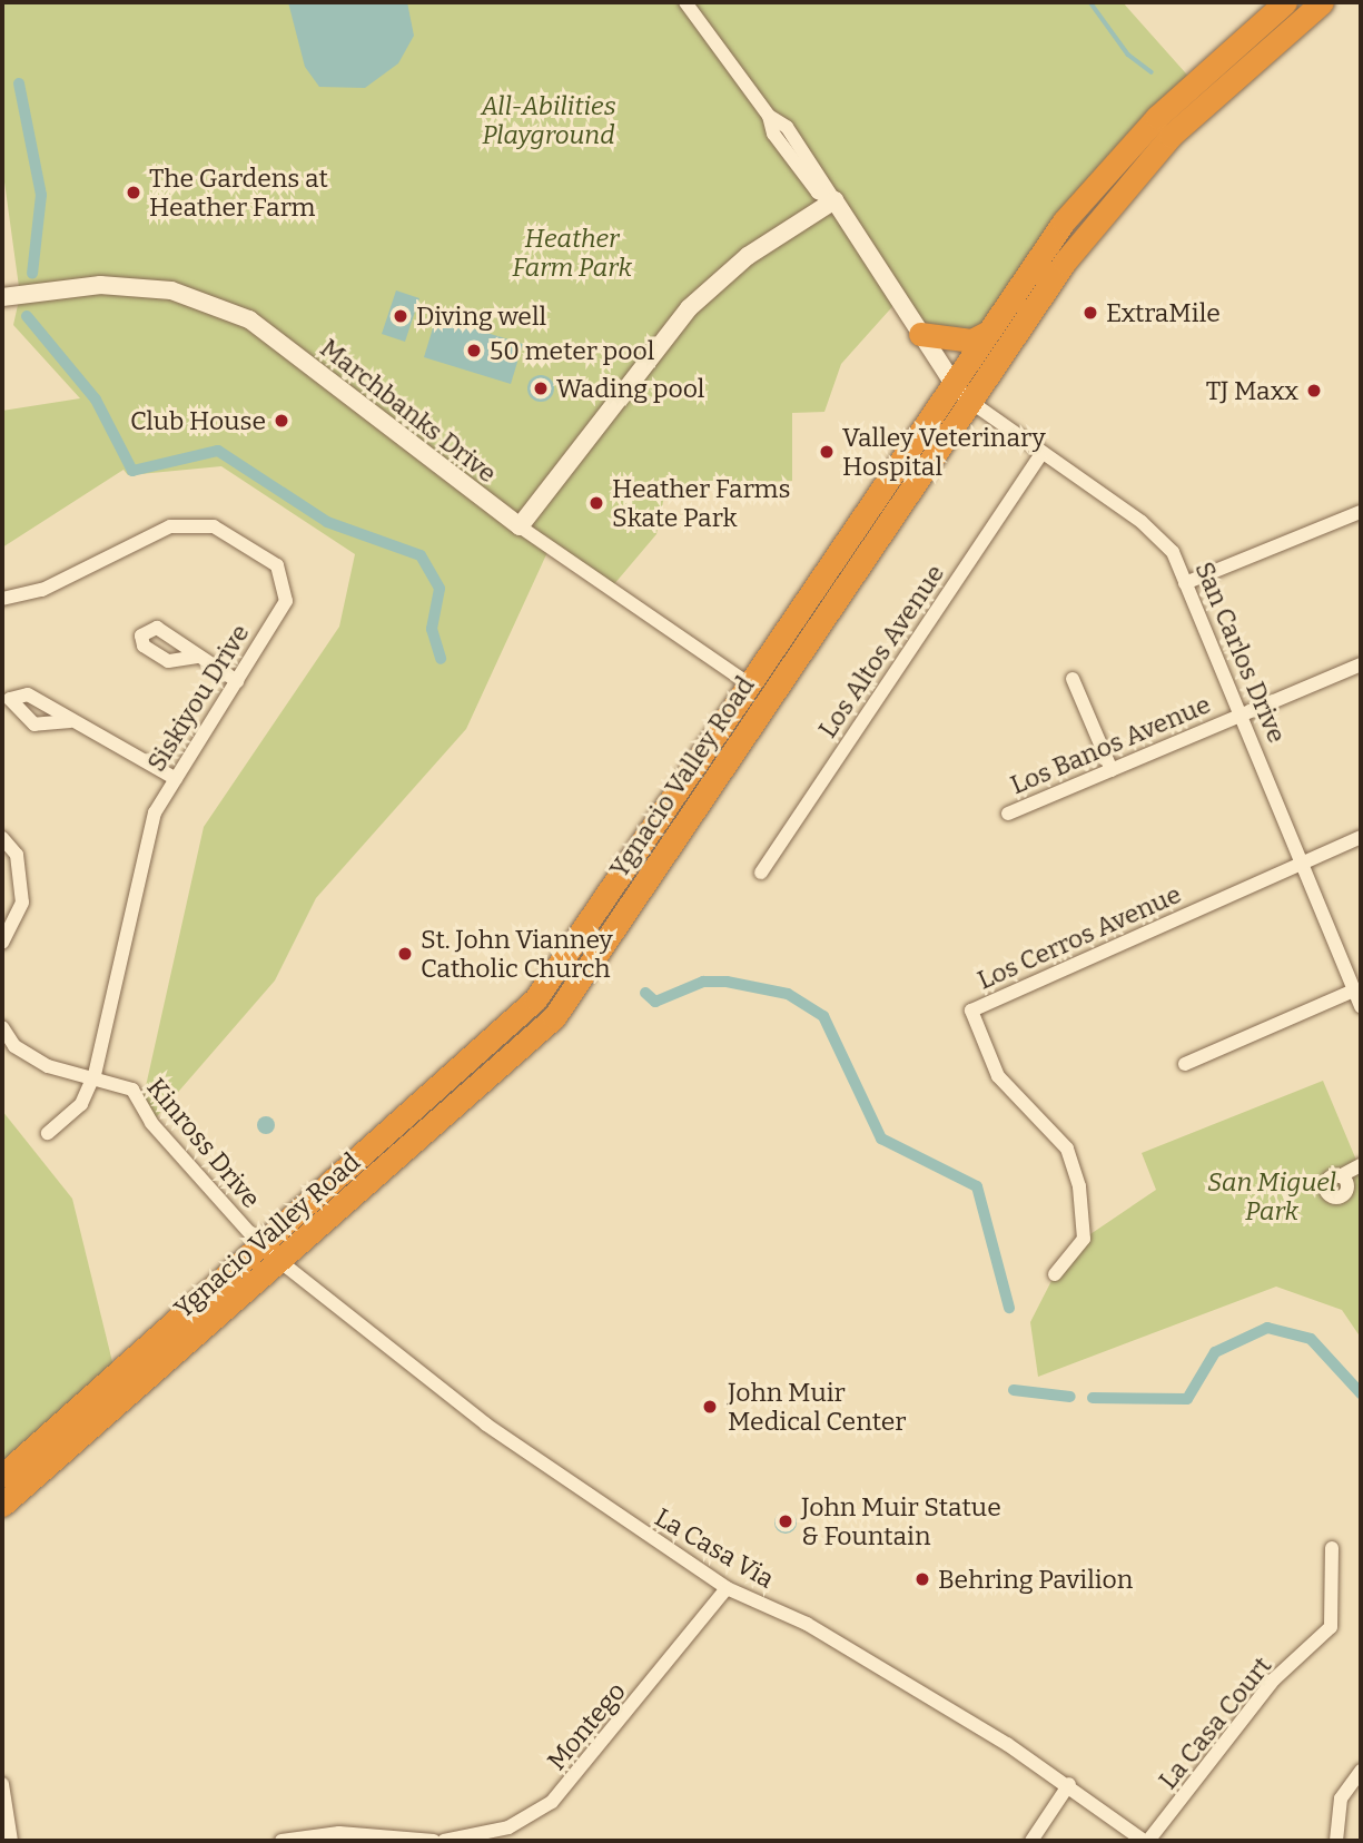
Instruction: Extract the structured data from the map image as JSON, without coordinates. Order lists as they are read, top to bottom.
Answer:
{
  "streets": {
    "highway": ["Ygnacio Valley Road"],
    "street": [
      "Marchbanks Drive",
      "Los Altos Avenue",
      "San Carlos Drive",
      "Siskiyou Drive",
      "Los Banos Avenue",
      "Los Cerros Avenue",
      "Kinross Drive",
      "La Casa Via",
      "La Casa Court",
      "Montego"
    ]
  },
  "crossings": [
    ["Marchbanks Drive", "Ygnacio Valley Road"],
    ["Los Altos Avenue", "San Carlos Drive"],
    ["San Carlos Drive", "Los Banos Avenue"],
    ["San Carlos Drive", "Ygnacio Valley Road"],
    ["San Carlos Drive", "Los Cerros Avenue"],
    ["Siskiyou Drive", "Kinross Drive"],
    ["Ygnacio Valley Road", "Kinross Drive"],
    ["Ygnacio Valley Road", "La Casa Via"],
    ["Kinross Drive", "La Casa Via"],
    ["La Casa Via", "La Casa Court"],
    ["La Casa Via", "Montego"]
  ],
  "parks": ["All-Abilities Playground", "Heather Farm Park", "San Miguel Park"],
  "places": [
    "The Gardens at Heather Farm",
    "ExtraMile",
    "Diving well",
    "50 meter pool",
    "Wading pool",
    "TJ Maxx",
    "Club House",
    "Valley Veterinary Hospital",
    "Heather Farms Skate Park",
    "St. John Vianney Catholic Church",
    "John Muir Medical Center",
    "John Muir Statue & Fountain",
    "Behring Pavilion"
  ]
}
